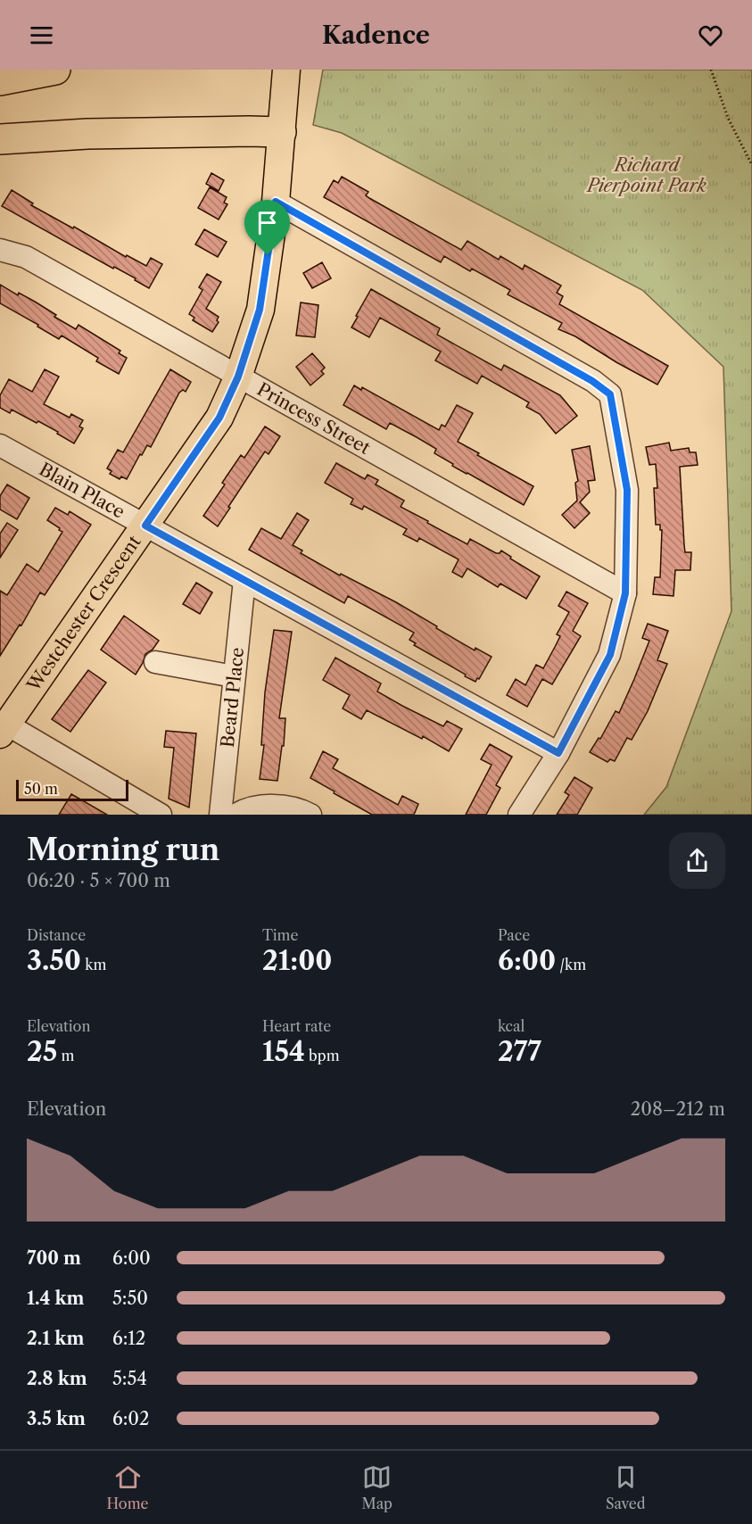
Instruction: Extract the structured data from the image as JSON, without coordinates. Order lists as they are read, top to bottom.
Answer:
{
  "streets": {
    "main road": ["Westchester Crescent"],
    "street": ["Princess Street", "Blain Place", "Beard Place"]
  },
  "crossings": [
    ["Princess Street", "Westchester Crescent"],
    ["Blain Place", "Westchester Crescent"],
    ["Blain Place", "Beard Place"]
  ],
  "parks": ["Richard Pierpoint Park"],
  "scale_bar": "50 m",
  "page": {
    "header": "Kadence",
    "scale": "50 m",
    "heading": ["Morning run", "06:20 · 5 × 700 m"],
    "stats": [
      ["Distance", "3.50 km"],
      ["Time", "21:00"],
      ["Pace", "6:00 /km"],
      ["Elevation", "25 m"],
      ["Heart rate", "154 bpm"],
      ["kcal", "277"]
    ],
    "chart": ["Elevation", "208–212 m"],
    "list": [
      {
        "name": "700 m",
        "note": "6:00"
      },
      {
        "name": "1.4 km",
        "note": "5:50"
      },
      {
        "name": "2.1 km",
        "note": "6:12"
      },
      {
        "name": "2.8 km",
        "note": "5:54"
      },
      {
        "name": "3.5 km",
        "note": "6:02"
      }
    ],
    "tabs": ["Home", "Map", "Saved"]
  }
}
